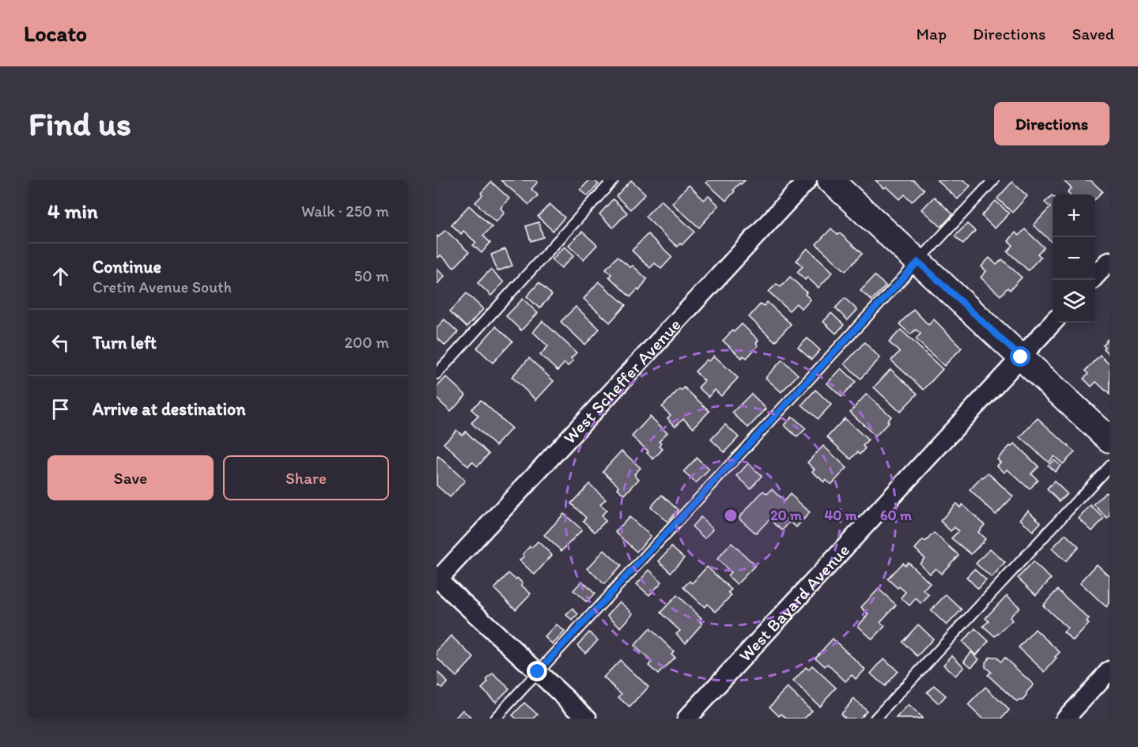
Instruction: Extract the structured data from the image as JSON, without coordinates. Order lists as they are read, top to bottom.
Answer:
{
  "streets": {
    "street": ["West Scheffer Avenue", "West Bayard Avenue"]
  },
  "page": {
    "header": "Locato",
    "nav": ["Map", "Directions", "Saved"],
    "buttons": [
      "Directions",
      ["Save", "Share"]
    ],
    "title": "Find us",
    "heading": ["4 min", "Walk · 250 m"],
    "map_buttons": ["+", "−"],
    "list": [
      ["Continue", "Cretin Avenue South", "50 m"],
      ["Turn left", "200 m"],
      "Arrive at destination"
    ]
  },
  "rings": ["20 m", "40 m", "60 m"]
}
